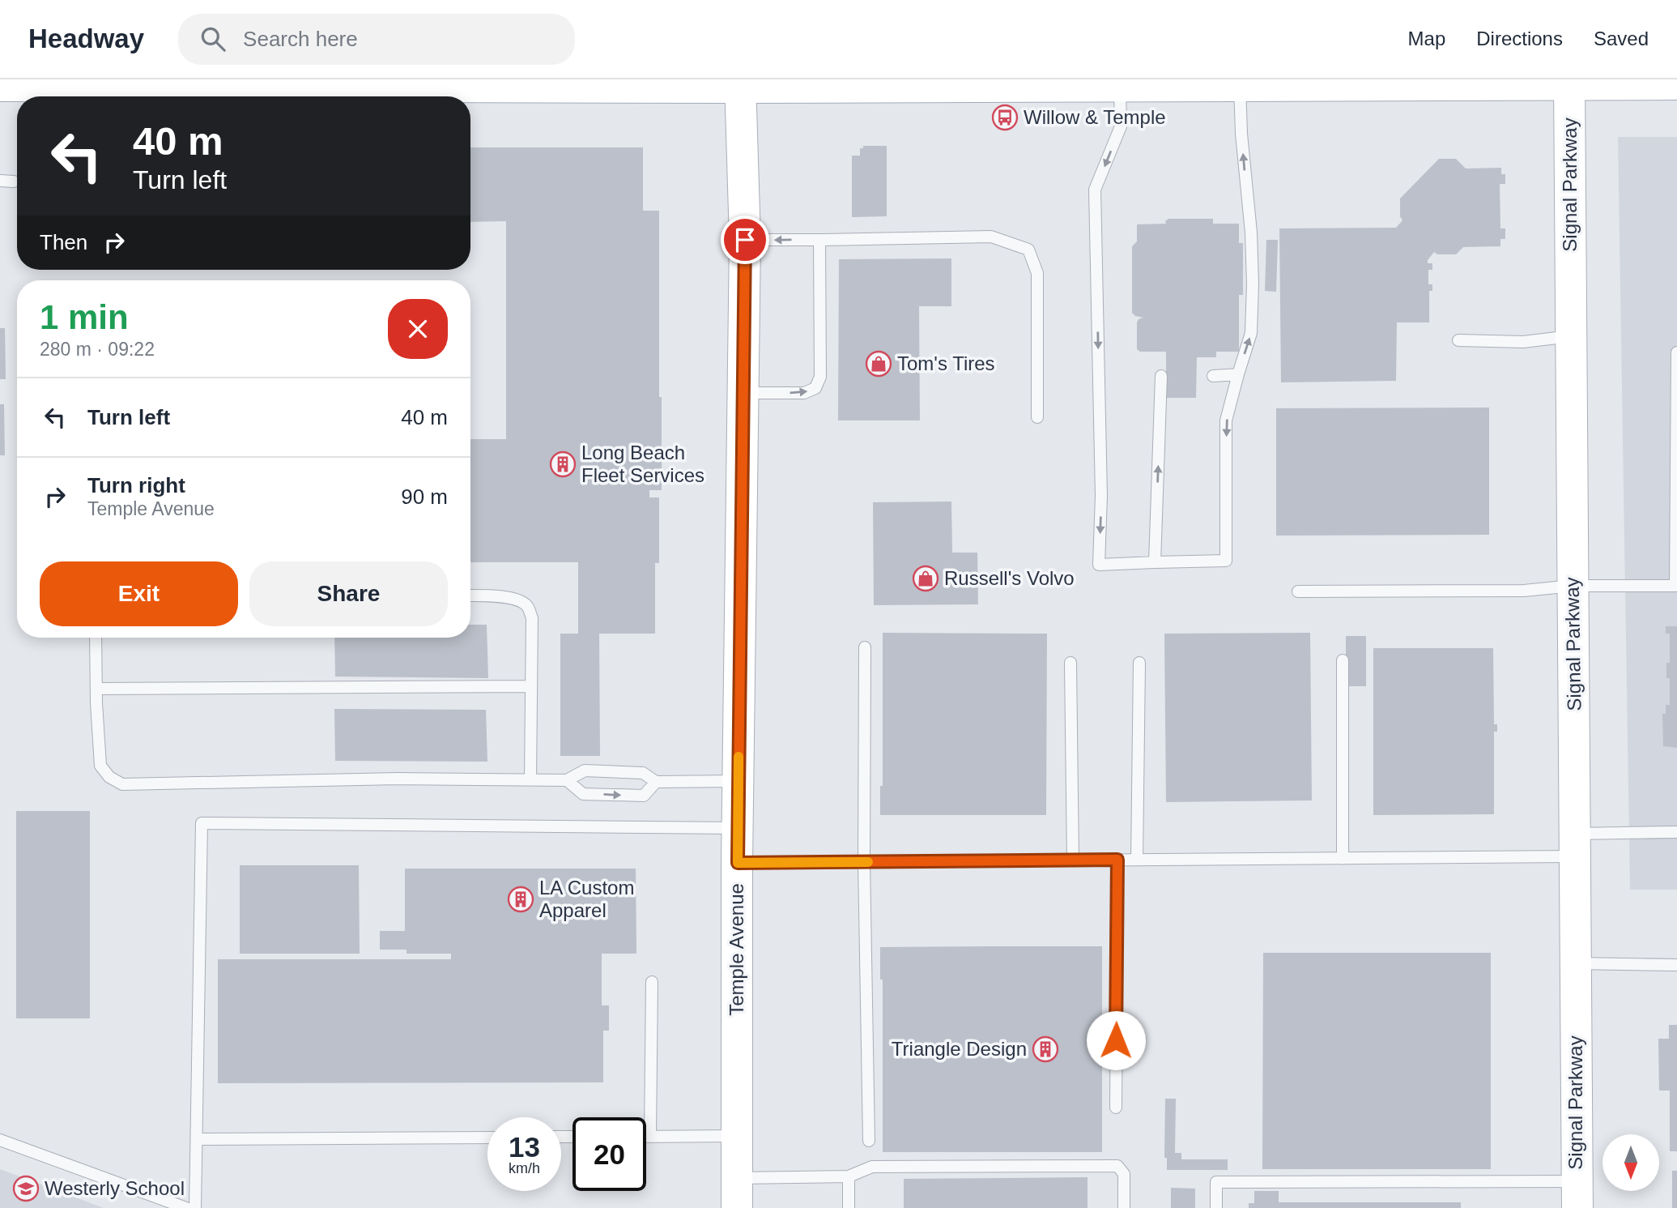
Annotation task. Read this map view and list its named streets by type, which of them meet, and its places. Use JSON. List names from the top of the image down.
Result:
{
  "streets": {
    "main road": ["Signal Parkway", "Temple Avenue"]
  },
  "places": {
    "bus stop": ["Willow & Temple"],
    "shop": ["Tom's Tires", "Russell's Volvo"],
    "building": ["Long Beach Fleet Services", "LA Custom Apparel", "Triangle Design"],
    "school or university": ["Westerly School"]
  },
  "north": "bottom",
  "page": {
    "header": "Headway",
    "search": "Search here",
    "nav": ["Map", "Directions", "Saved"],
    "turn": ["40 m", "Turn left"],
    "then": "Then",
    "heading": ["1 min", "280 m · 09:22"],
    "list": [
      {
        "name": "Turn left",
        "value": "40 m"
      },
      {
        "name": "Turn right",
        "note": "Temple Avenue",
        "value": "90 m"
      }
    ],
    "buttons": ["Exit", "Share"],
    "speed": "13 km/h",
    "limit": "20"
  }
}
